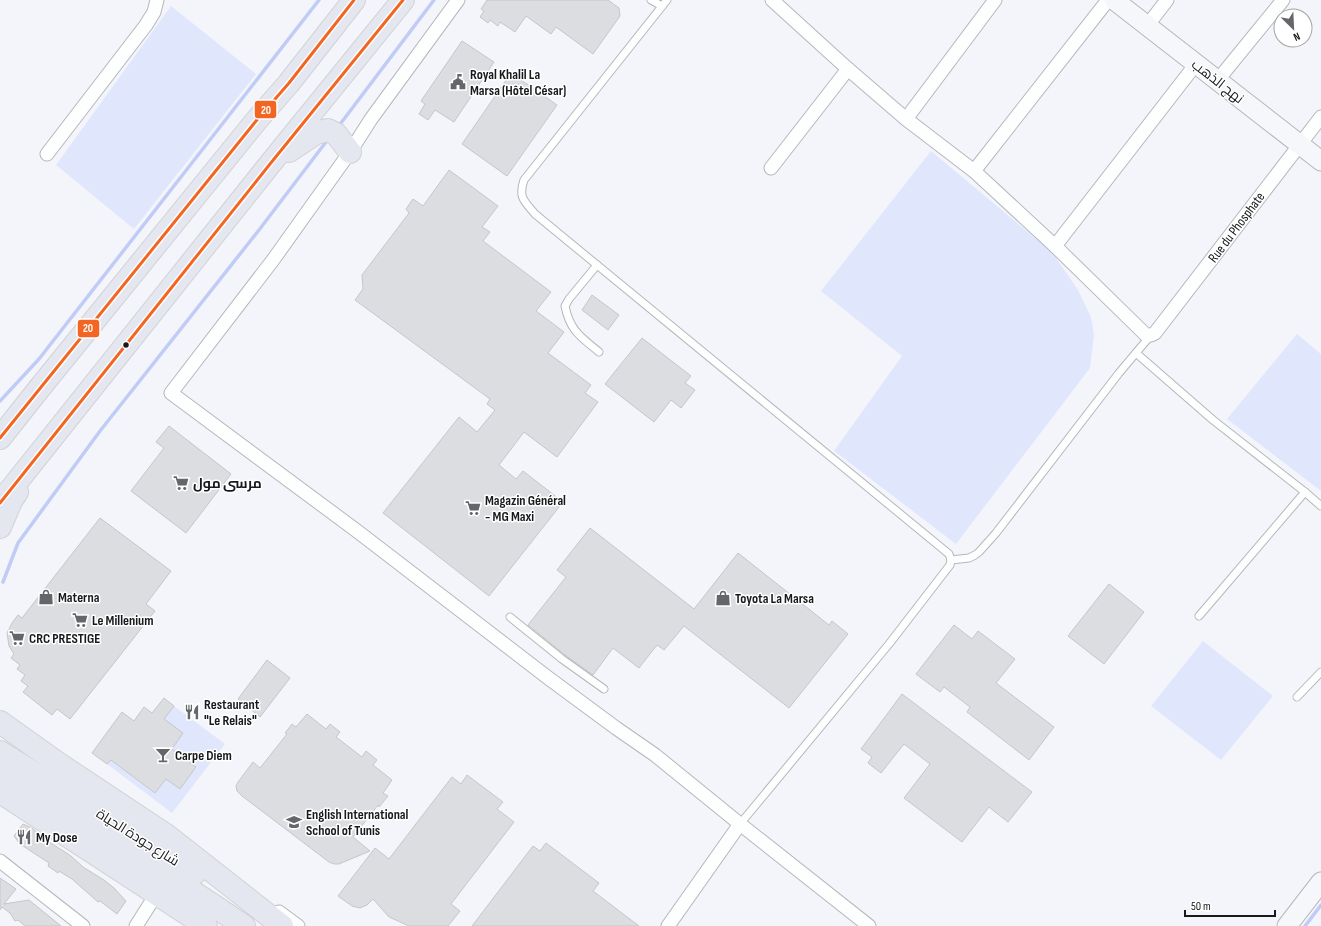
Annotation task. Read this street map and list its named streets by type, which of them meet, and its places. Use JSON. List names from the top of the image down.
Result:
{
  "streets": {
    "highway": ["شارع جودة الحياة"],
    "street": ["نهج الذهب", "Rue du Phosphate"]
  },
  "crossings": [
    ["نهج الذهب", "Rue du Phosphate"]
  ],
  "places": {
    "public building": ["Royal Khalil La Marsa (Hôtel César)"],
    "supermarket": [
      "مرسى مول",
      "Magazin Général - MG Maxi",
      "Le Millenium",
      "CRC PRESTIGE"
    ],
    "shop": ["Materna", "Toyota La Marsa"],
    "restaurant": ["Restaurant \"Le Relais\"", "My Dose"],
    "bar": ["Carpe Diem"],
    "school or university": ["English International School of Tunis"]
  },
  "lines": ["transit line 20"],
  "scale_bar": "50 m",
  "north": "bottom right"
}
